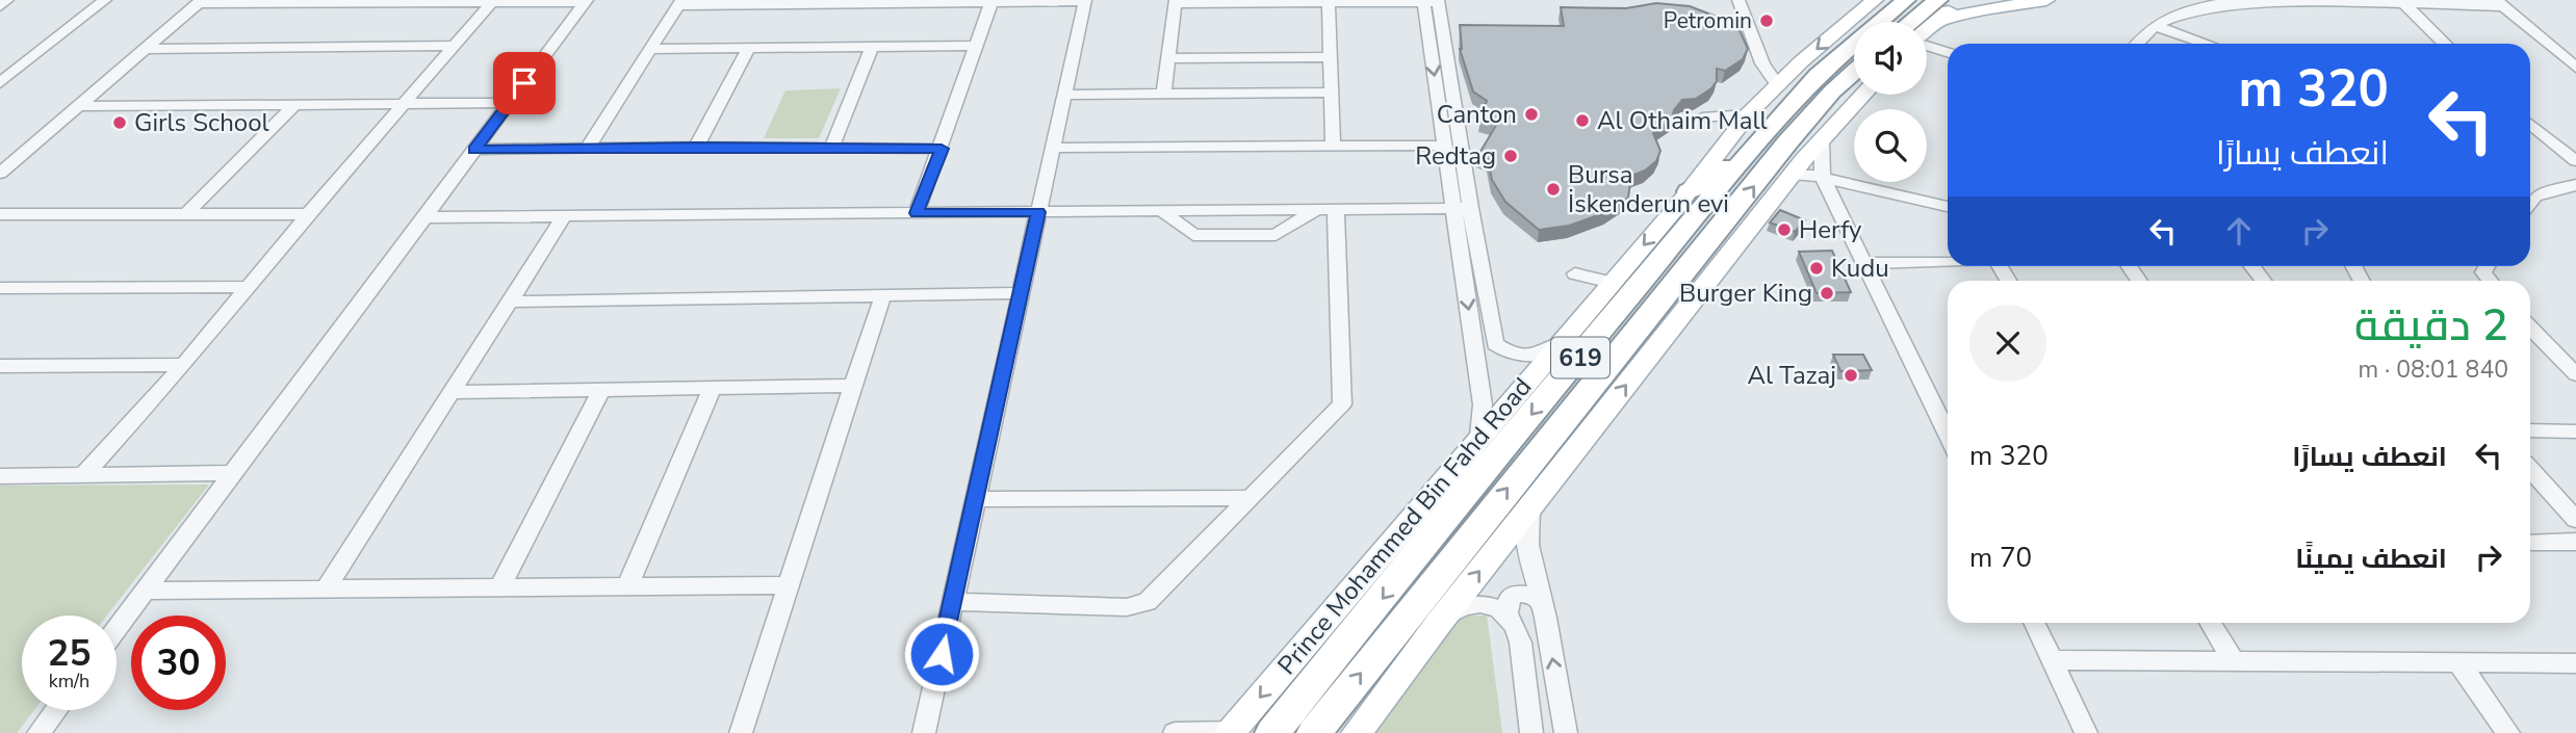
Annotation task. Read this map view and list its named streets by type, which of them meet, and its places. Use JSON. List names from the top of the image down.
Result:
{
  "streets": {
    "highway": ["619", "Prince Mohammed Bin Fahd Road"]
  },
  "places": [
    "Petromin",
    "Canton",
    "Al Othaim Mall",
    "Girls School",
    "Redtag",
    "Bursa İskenderun evi",
    "Herfy",
    "Kudu",
    "Burger King",
    "Al Tazaj"
  ],
  "page": {
    "turn": ["320 m", "انعطف يسارًا"],
    "heading": ["2 دقيقة", "840 m · 08:01"],
    "list": [
      {
        "name": "انعطف يسارًا",
        "value": "320 m"
      },
      {
        "name": "انعطف يمينًا",
        "value": "70 m"
      }
    ],
    "speed": "25 km/h",
    "limit": "30"
  }
}
